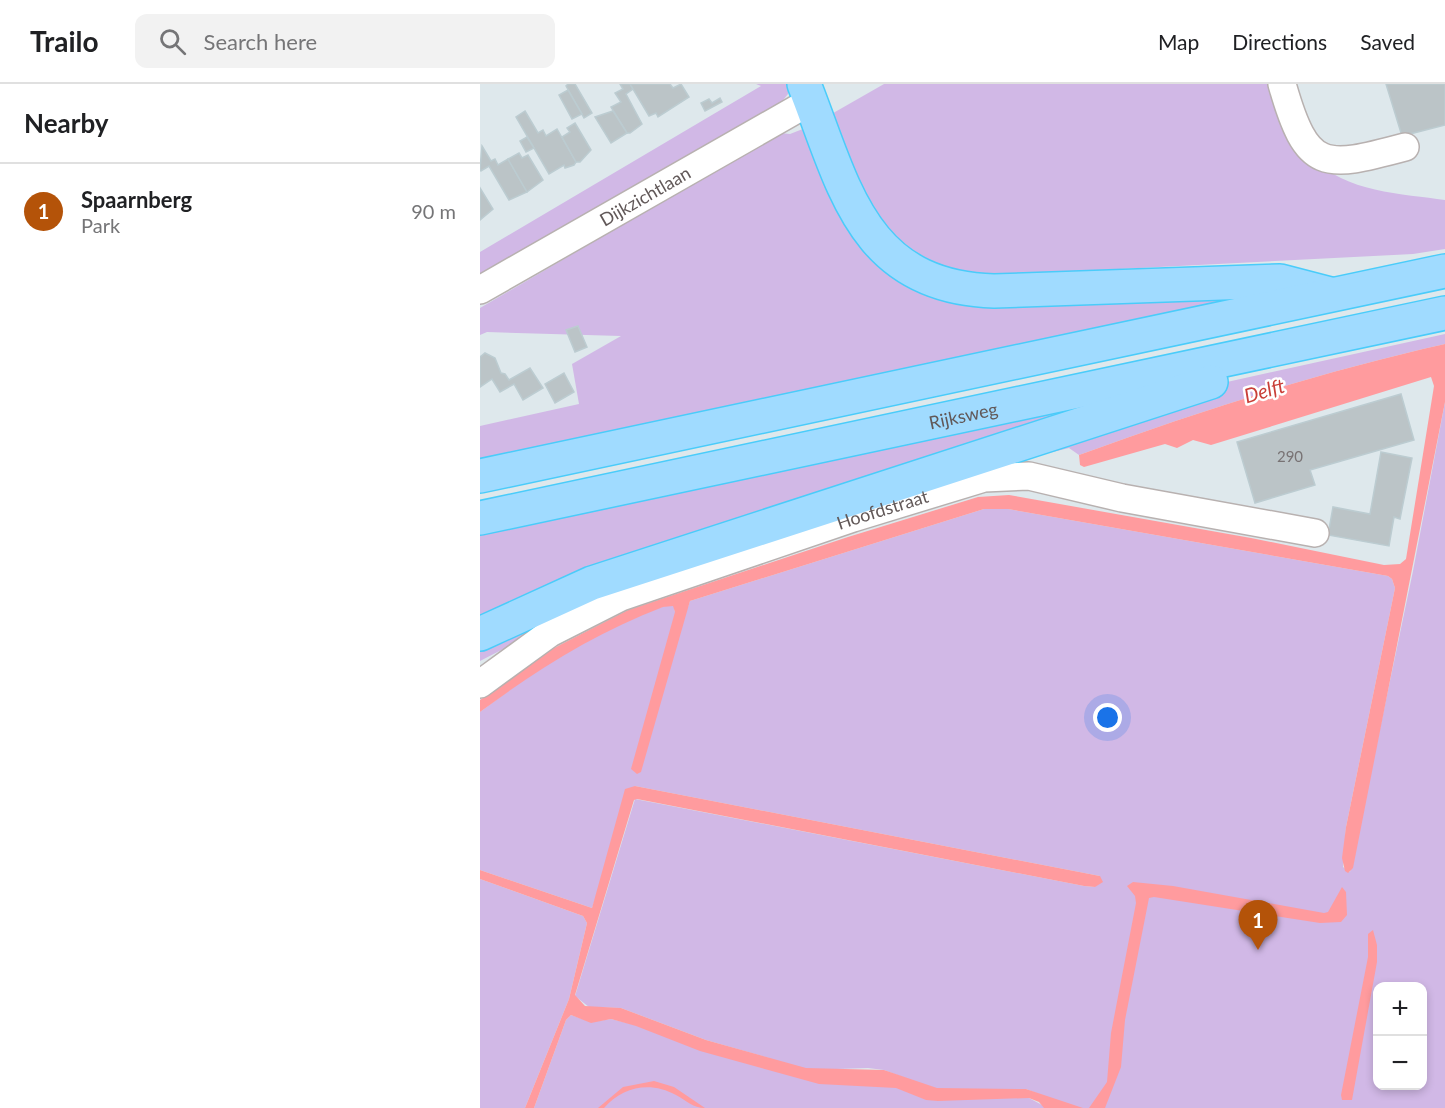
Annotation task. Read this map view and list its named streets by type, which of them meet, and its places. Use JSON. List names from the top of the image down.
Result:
{
  "streets": {
    "main road": ["Rijksweg"],
    "street": ["Dijkzichtlaan", "Hoofdstraat"]
  },
  "water": ["Delft"],
  "house_numbers": ["290"],
  "page": {
    "header": "Trailo",
    "search": "Search here",
    "nav": ["Map", "Directions", "Saved"],
    "heading": "Nearby",
    "list": [
      {
        "mark": "1",
        "name": "Spaarnberg",
        "note": "Park",
        "value": "90 m"
      }
    ],
    "pins": "1",
    "map_buttons": ["+", "−"]
  }
}
